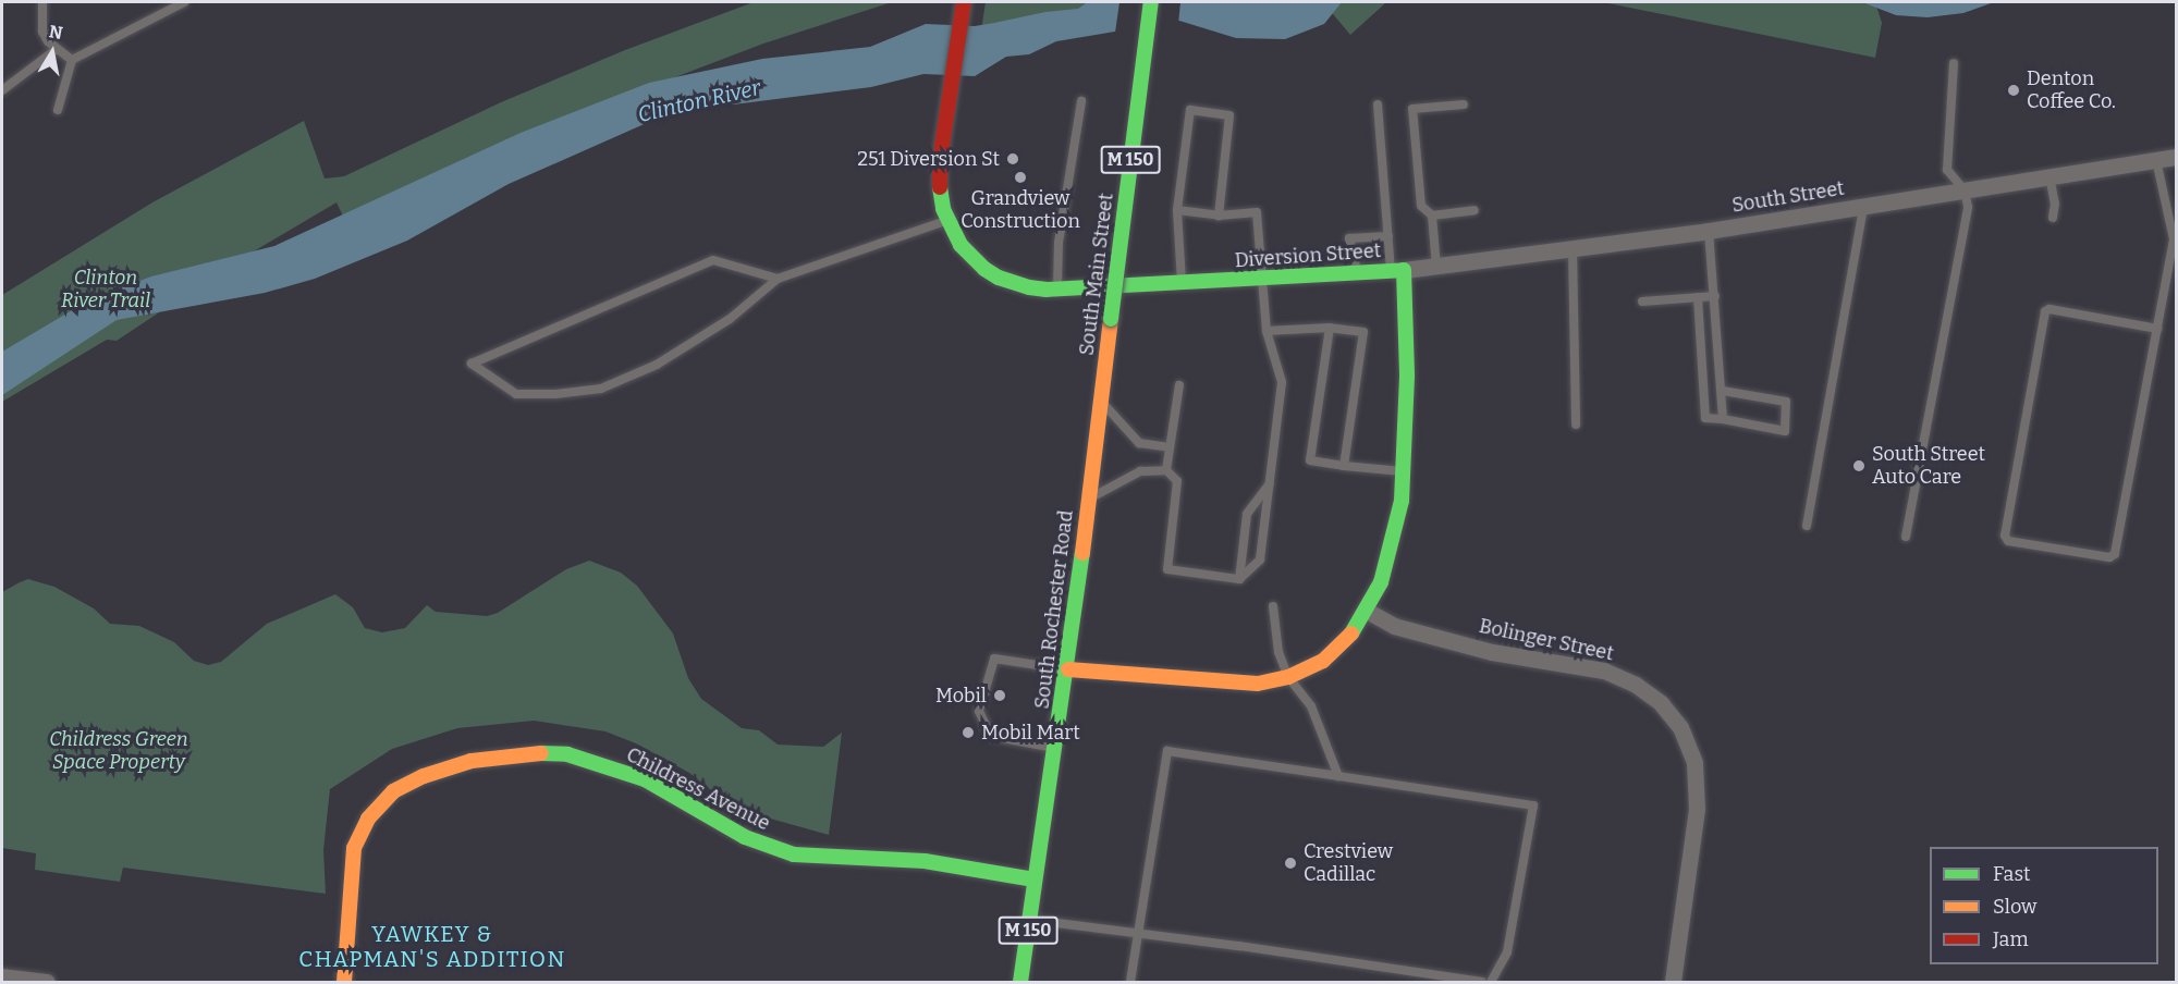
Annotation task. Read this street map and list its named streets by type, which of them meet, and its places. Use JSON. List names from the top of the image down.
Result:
{
  "streets": {
    "street": [
      "M 150",
      "South Street",
      "Diversion Street",
      "South Main Street",
      "South Rochester Road",
      "Bolinger Street",
      "Childress Avenue"
    ]
  },
  "crossings": [
    ["South Street", "Diversion Street"],
    ["Diversion Street", "South Rochester Road"],
    ["Diversion Street", "Bolinger Street"],
    ["South Main Street", "South Rochester Road"],
    ["South Rochester Road", "Childress Avenue"]
  ],
  "districts": ["YAWKEY & CHAPMAN'S ADDITION"],
  "water": ["Clinton River"],
  "parks": ["Clinton River Trail", "Childress Green Space Property"],
  "places": [
    "Denton Coffee Co.",
    "251 Diversion St",
    "Grandview Construction",
    "South Street Auto Care",
    "Mobil",
    "Mobil Mart",
    "Crestview Cadillac"
  ],
  "legend": ["Fast", "Slow", "Jam"],
  "north": "top"
}
